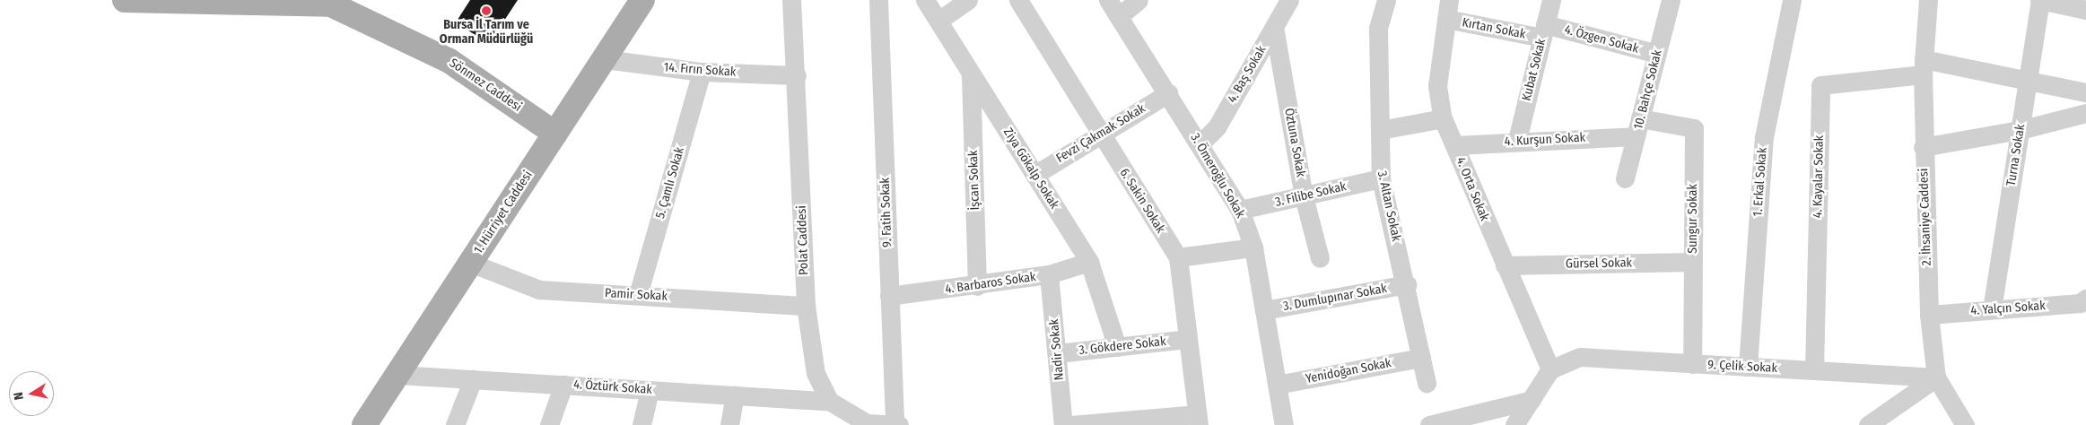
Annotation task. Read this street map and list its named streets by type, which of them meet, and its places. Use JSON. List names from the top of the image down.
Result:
{
  "streets": {
    "main road": ["Sönmez Caddesi", "1. Hürriyet Caddesi"],
    "street": [
      "Kırtan Sokak",
      "4. Özgen Sokak",
      "14. Fırın Sokak",
      "Kubat Sokak",
      "4. Baş Sokak",
      "10. Bahçe Sokak",
      "Fevzi Çakmak Sokak",
      "4. Kurşun Sokak",
      "Öztuna Sokak",
      "Turna Sokak",
      "Ziya Gökalp Sokak",
      "3. Ömeroğlu Sokak",
      "4. Kayalar Sokak",
      "İşcan Sokak",
      "1. Erkal Sokak",
      "5. Çamlı Sokak",
      "4. Orta Sokak",
      "3. Filibe Sokak",
      "6. Sakin Sokak",
      "3. Altan Sokak",
      "9. Fatih Sokak",
      "2. İhsaniye Caddesi",
      "Sungur Sokak",
      "Polat Caddesi",
      "Gürsel Sokak",
      "4. Barbaros Sokak",
      "Pamir Sokak",
      "3. Dumlupınar Sokak",
      "4. Yalçın Sokak",
      "3. Gökdere Sokak",
      "Nadir Sokak",
      "9. Çelik Sokak",
      "Yenidoğan Sokak",
      "4. Öztürk Sokak"
    ]
  },
  "crossings": [
    ["Kırtan Sokak", "4. Özgen Sokak"],
    ["Kırtan Sokak", "Kubat Sokak"],
    ["Kırtan Sokak", "4. Orta Sokak"],
    ["4. Özgen Sokak", "Kubat Sokak"],
    ["4. Özgen Sokak", "10. Bahçe Sokak"],
    ["14. Fırın Sokak", "5. Çamlı Sokak"],
    ["14. Fırın Sokak", "1. Hürriyet Caddesi"],
    ["14. Fırın Sokak", "Polat Caddesi"],
    ["Kubat Sokak", "4. Kurşun Sokak"],
    ["4. Baş Sokak", "Öztuna Sokak"],
    ["4. Baş Sokak", "3. Ömeroğlu Sokak"],
    ["Sönmez Caddesi", "1. Hürriyet Caddesi"],
    ["10. Bahçe Sokak", "4. Kurşun Sokak"],
    ["10. Bahçe Sokak", "Sungur Sokak"],
    ["Fevzi Çakmak Sokak", "Ziya Gökalp Sokak"],
    ["Fevzi Çakmak Sokak", "3. Ömeroğlu Sokak"],
    ["Fevzi Çakmak Sokak", "6. Sakin Sokak"],
    ["4. Kurşun Sokak", "4. Orta Sokak"],
    ["4. Kurşun Sokak", "Sungur Sokak"],
    ["Öztuna Sokak", "3. Filibe Sokak"],
    ["Turna Sokak", "4. Yalçın Sokak"],
    ["Ziya Gökalp Sokak", "İşcan Sokak"],
    ["Ziya Gökalp Sokak", "4. Barbaros Sokak"],
    ["Ziya Gökalp Sokak", "3. Gökdere Sokak"],
    ["3. Ömeroğlu Sokak", "3. Filibe Sokak"],
    ["3. Ömeroğlu Sokak", "3. Dumlupınar Sokak"],
    ["3. Ömeroğlu Sokak", "Yenidoğan Sokak"],
    ["4. Kayalar Sokak", "2. İhsaniye Caddesi"],
    ["4. Kayalar Sokak", "9. Çelik Sokak"],
    ["İşcan Sokak", "4. Barbaros Sokak"],
    ["1. Erkal Sokak", "9. Çelik Sokak"],
    ["5. Çamlı Sokak", "Pamir Sokak"],
    ["4. Orta Sokak", "Gürsel Sokak"],
    ["4. Orta Sokak", "9. Çelik Sokak"],
    ["3. Filibe Sokak", "3. Altan Sokak"],
    ["6. Sakin Sokak", "3. Gökdere Sokak"],
    ["3. Altan Sokak", "3. Dumlupınar Sokak"],
    ["3. Altan Sokak", "Yenidoğan Sokak"],
    ["1. Hürriyet Caddesi", "Pamir Sokak"],
    ["1. Hürriyet Caddesi", "4. Öztürk Sokak"],
    ["9. Fatih Sokak", "4. Barbaros Sokak"],
    ["2. İhsaniye Caddesi", "4. Yalçın Sokak"],
    ["2. İhsaniye Caddesi", "9. Çelik Sokak"],
    ["Sungur Sokak", "Gürsel Sokak"],
    ["Sungur Sokak", "9. Çelik Sokak"],
    ["Polat Caddesi", "Pamir Sokak"],
    ["Polat Caddesi", "4. Öztürk Sokak"],
    ["4. Barbaros Sokak", "Nadir Sokak"],
    ["3. Gökdere Sokak", "Nadir Sokak"]
  ],
  "places": ["Bursa İl Tarım ve Orman Müdürlüğü"],
  "north": "left"
}
